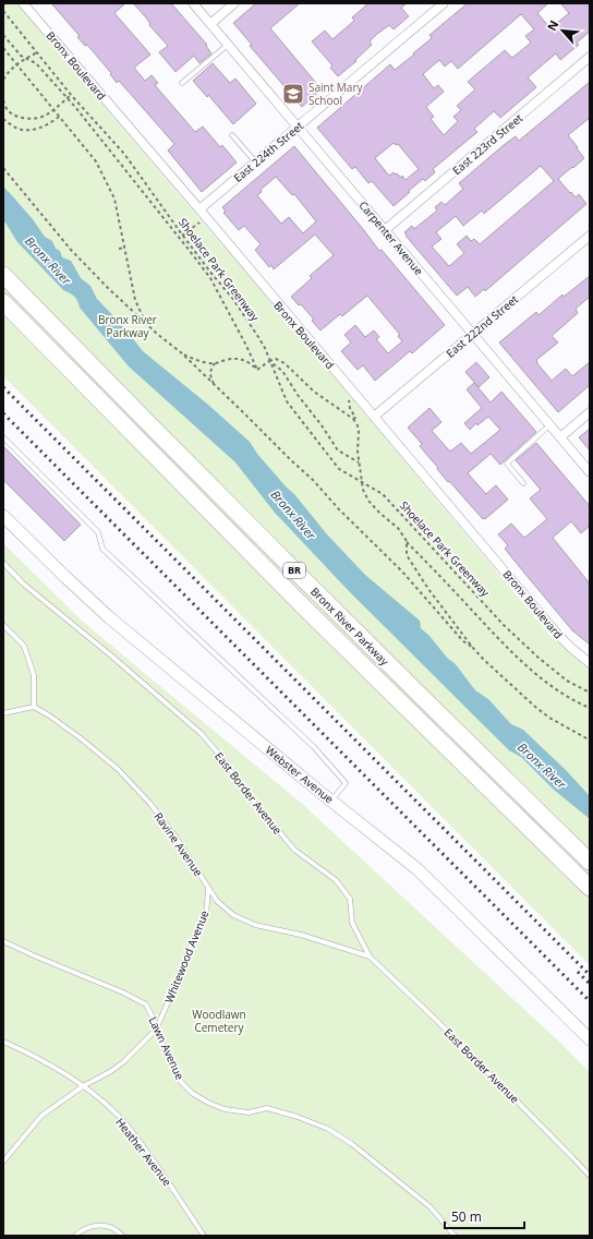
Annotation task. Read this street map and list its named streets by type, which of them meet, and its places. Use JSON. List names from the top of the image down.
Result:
{
  "streets": {
    "highway": ["BR", "Bronx River Parkway"],
    "main road": ["Webster Avenue"],
    "street": [
      "Bronx Boulevard",
      "East 223rd Street",
      "East 224th Street",
      "Carpenter Avenue",
      "East 222nd Street"
    ],
    "lane": [
      "East Border Avenue",
      "Ravine Avenue",
      "Whitewood Avenue",
      "Lawn Avenue",
      "Heather Avenue"
    ],
    "path": ["Shoelace Park Greenway"]
  },
  "crossings": [
    ["Bronx Boulevard", "East 224th Street"],
    ["Bronx Boulevard", "Shoelace Park Greenway"],
    ["Bronx Boulevard", "East 222nd Street"],
    ["East 223rd Street", "Carpenter Avenue"],
    ["East 224th Street", "Carpenter Avenue"],
    ["Carpenter Avenue", "East 222nd Street"],
    ["East Border Avenue", "Ravine Avenue"],
    ["Ravine Avenue", "Whitewood Avenue"],
    ["Whitewood Avenue", "Lawn Avenue"],
    ["Whitewood Avenue", "Heather Avenue"]
  ],
  "water": ["Bronx River"],
  "parks": ["Bronx River Parkway", "Woodlawn Cemetery"],
  "places": {
    "school or university": ["Saint Mary School"]
  },
  "scale_bar": "50 m",
  "north": "top left"
}
